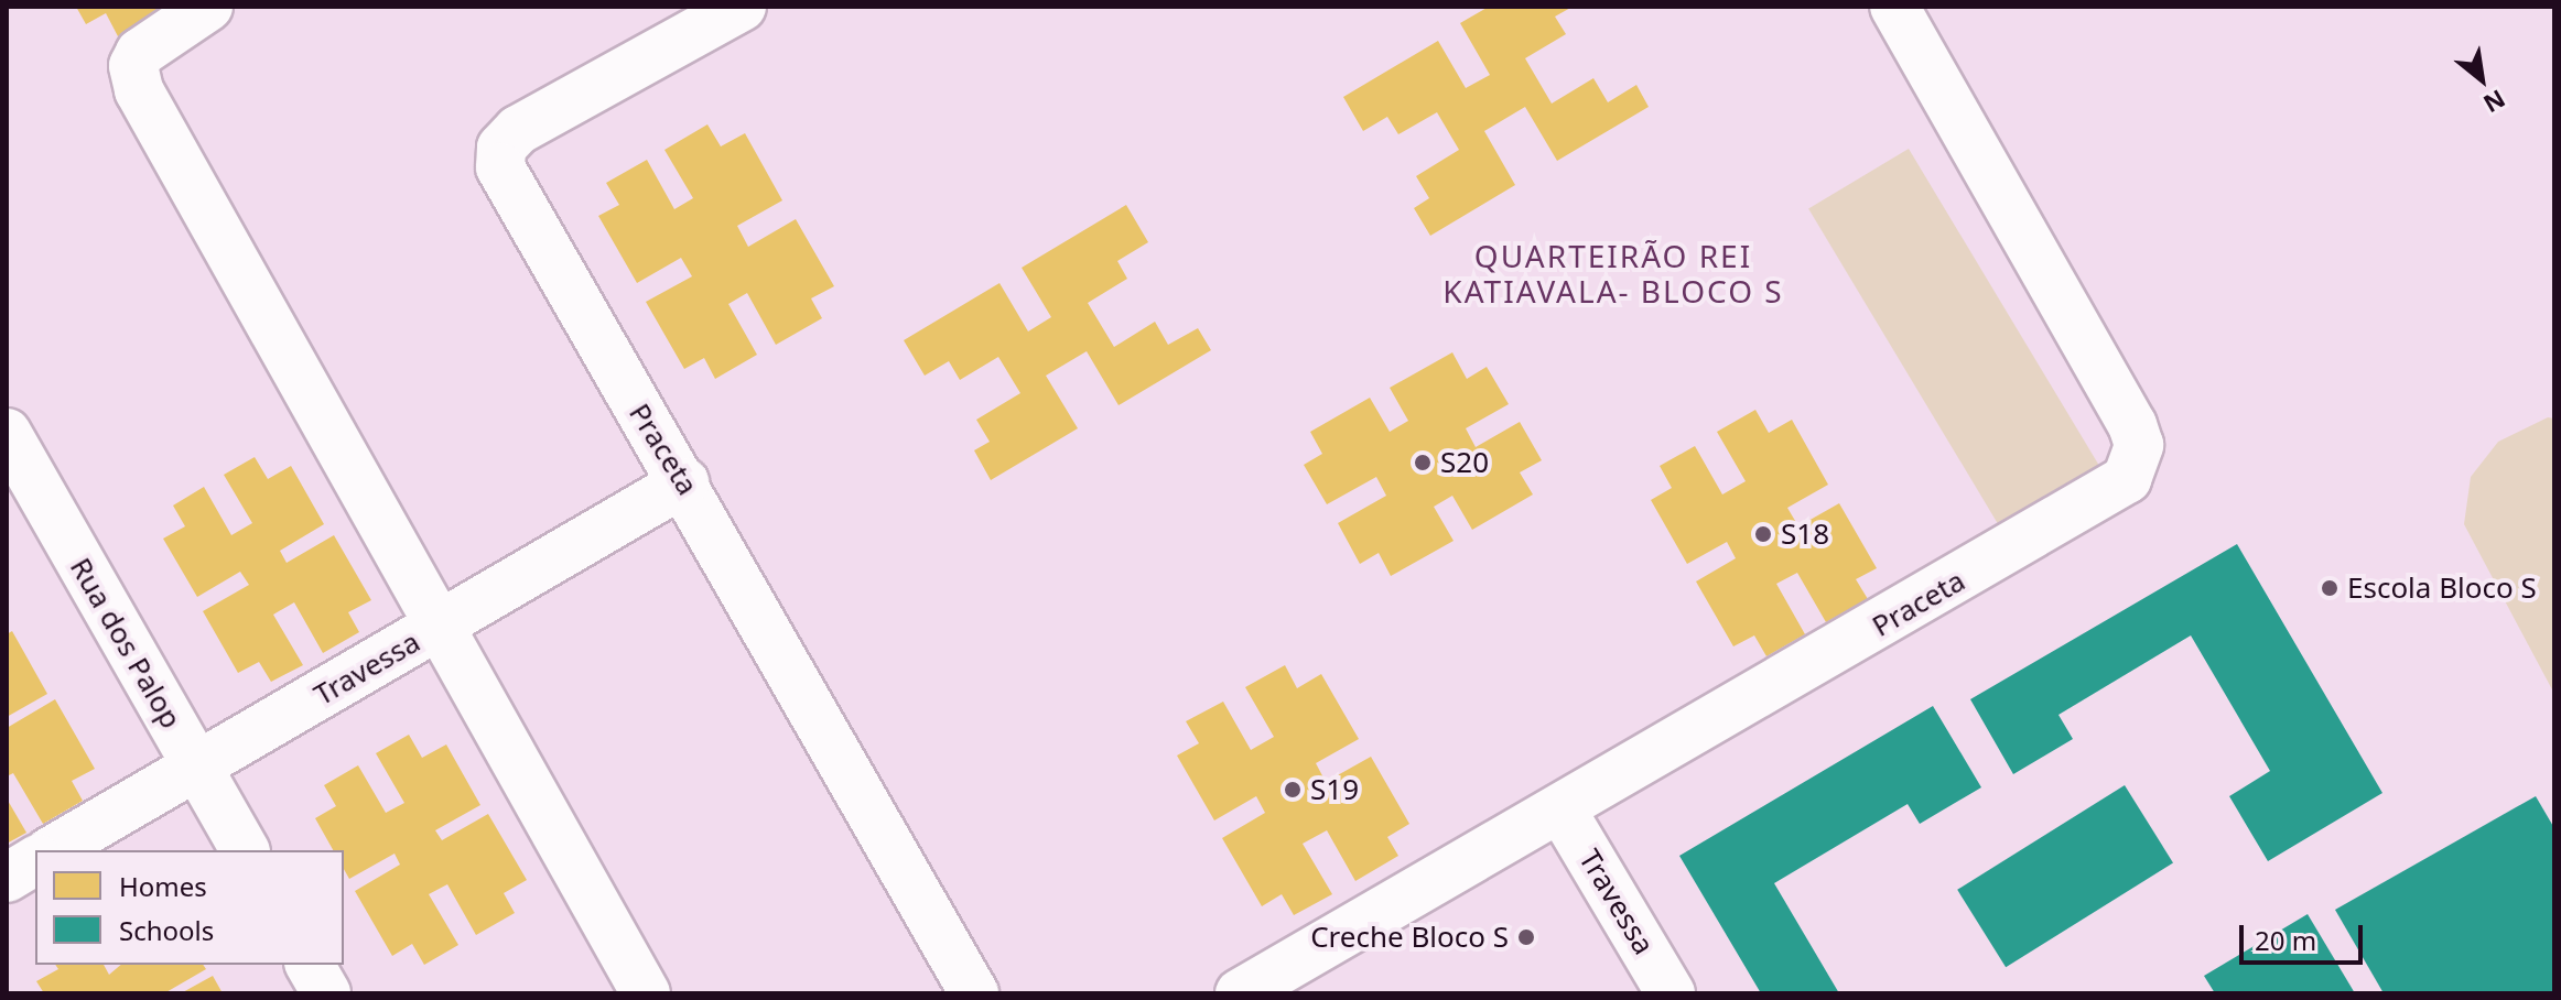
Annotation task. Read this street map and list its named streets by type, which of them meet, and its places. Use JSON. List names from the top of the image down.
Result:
{
  "streets": {
    "street": ["Praceta", "Rua dos Palop", "Travessa"]
  },
  "crossings": [
    ["Praceta", "Travessa"],
    ["Rua dos Palop", "Travessa"]
  ],
  "districts": ["QUARTEIRÃO REI KATIAVALA- BLOCO S"],
  "places": [
    "S20",
    "S18",
    "Escola Bloco S",
    "S19",
    "Creche Bloco S"
  ],
  "legend": ["Homes", "Schools"],
  "scale_bar": "20 m",
  "north": "bottom right"
}
